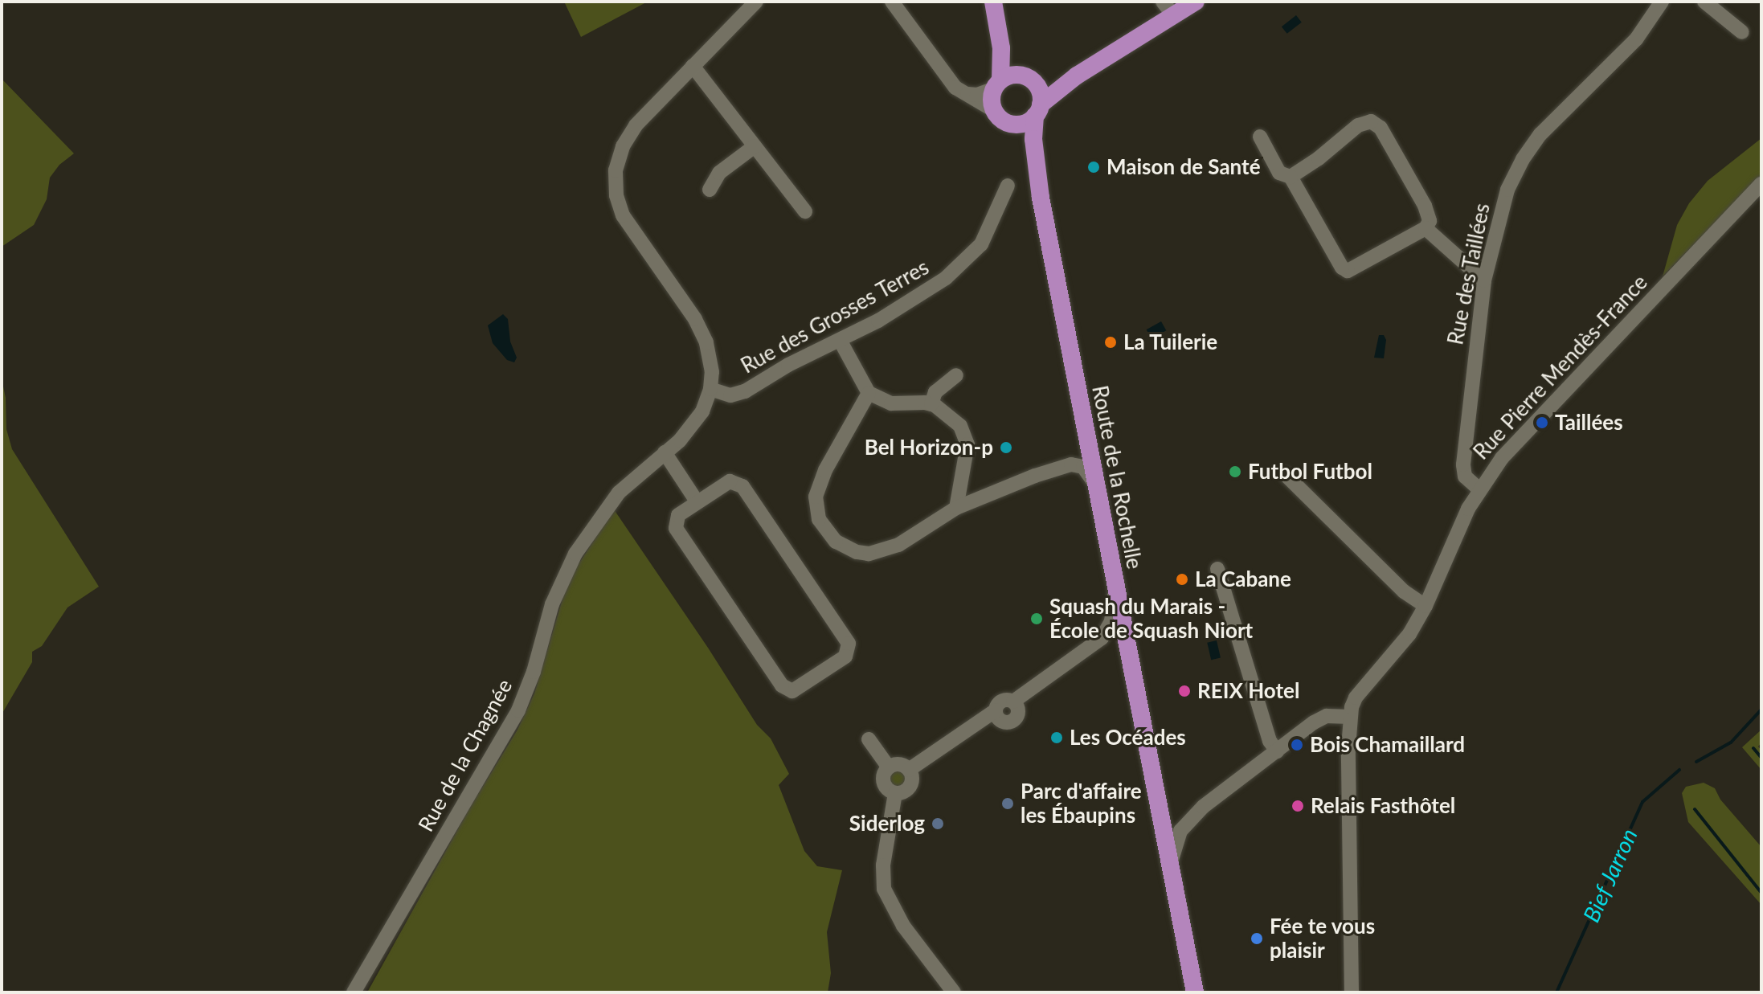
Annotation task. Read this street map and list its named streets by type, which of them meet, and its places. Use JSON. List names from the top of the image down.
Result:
{
  "streets": {
    "main road": ["Route de la Rochelle"],
    "street": [
      "Rue des Taillées",
      "Rue des Grosses Terres",
      "Rue Pierre Mendès-France",
      "Rue de la Chagnée"
    ]
  },
  "crossings": [
    ["Rue des Taillées", "Rue Pierre Mendès-France"],
    ["Rue des Grosses Terres", "Rue de la Chagnée"]
  ],
  "water": ["Bief Jarron"],
  "places": [
    "Maison de Santé",
    "La Tuilerie",
    "Taillées",
    "Bel Horizon-p",
    "Futbol Futbol",
    "La Cabane",
    "Squash du Marais - École de Squash Niort",
    "REIX Hotel",
    "Les Océades",
    "Bois Chamaillard",
    "Parc d'affaire les Ébaupins",
    "Relais Fasthôtel",
    "Siderlog",
    "Fée te vous plaisir"
  ]
}
